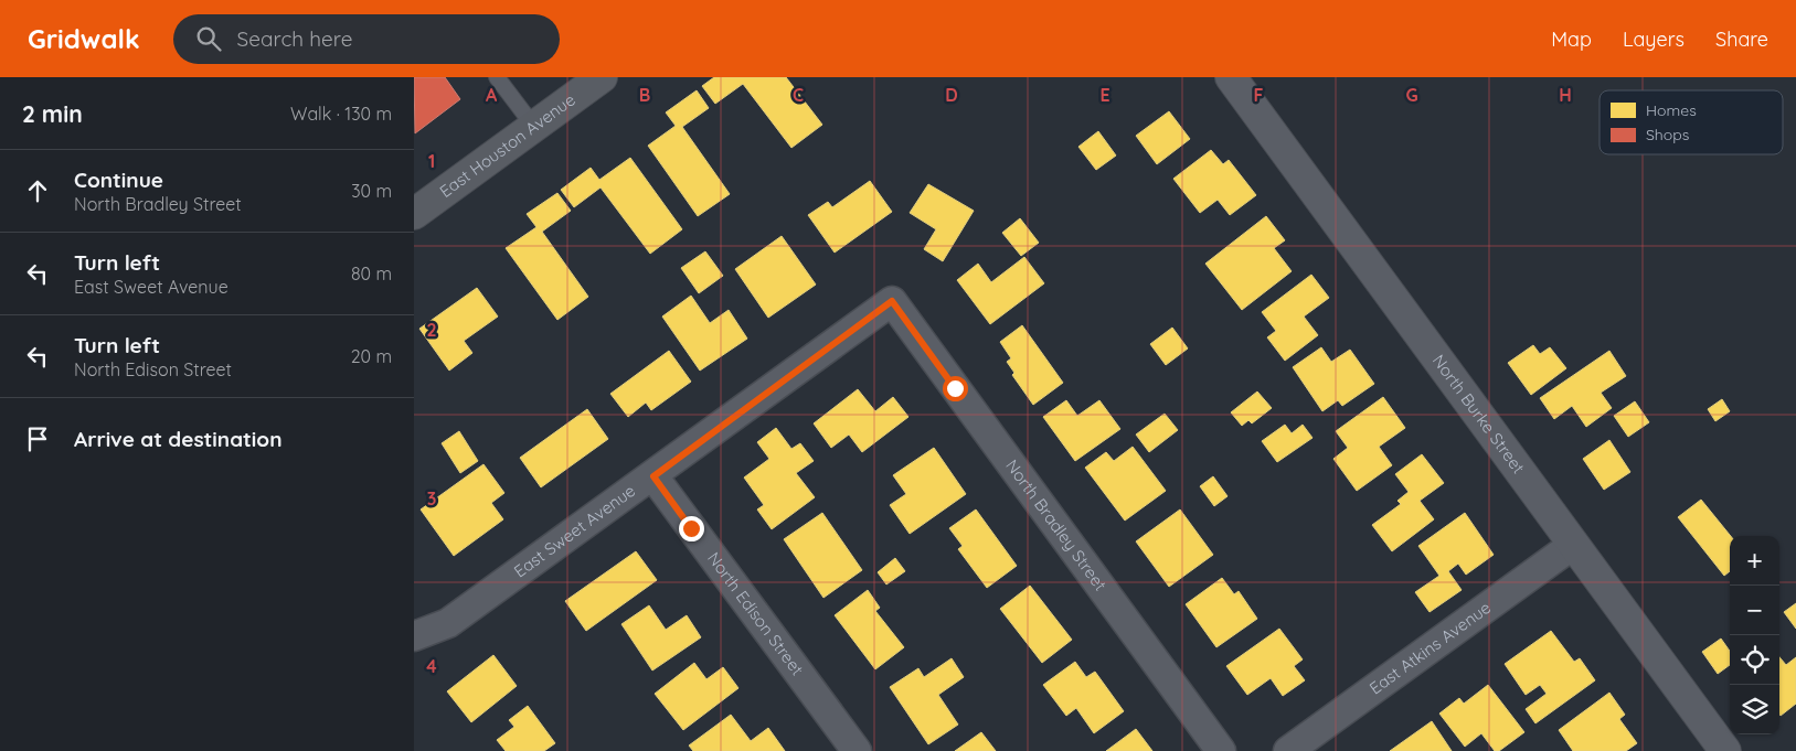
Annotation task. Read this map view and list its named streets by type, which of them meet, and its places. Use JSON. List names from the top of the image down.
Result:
{
  "streets": {
    "main road": ["East Houston Avenue"],
    "street": [
      "North Burke Street",
      "North Bradley Street",
      "East Sweet Avenue",
      "North Edison Street",
      "East Atkins Avenue"
    ]
  },
  "crossings": [
    ["North Burke Street", "East Atkins Avenue"],
    ["North Bradley Street", "East Sweet Avenue"],
    ["East Sweet Avenue", "North Edison Street"]
  ],
  "legend": ["Homes", "Shops"],
  "page": {
    "header": "Gridwalk",
    "search": "Search here",
    "nav": ["Map", "Layers", "Share"],
    "heading": ["2 min", "Walk · 130 m"],
    "list": [
      ["Continue", "North Bradley Street", "30 m"],
      ["Turn left", "East Sweet Avenue", "80 m"],
      ["Turn left", "North Edison Street", "20 m"],
      "Arrive at destination"
    ],
    "map_buttons": ["+", "−"]
  },
  "grid": {
    "columns": [
      "A",
      "B",
      "C",
      "D",
      "E",
      "F",
      "G",
      "H"
    ],
    "rows": [
      "1",
      "2",
      "3",
      "4"
    ]
  }
}
